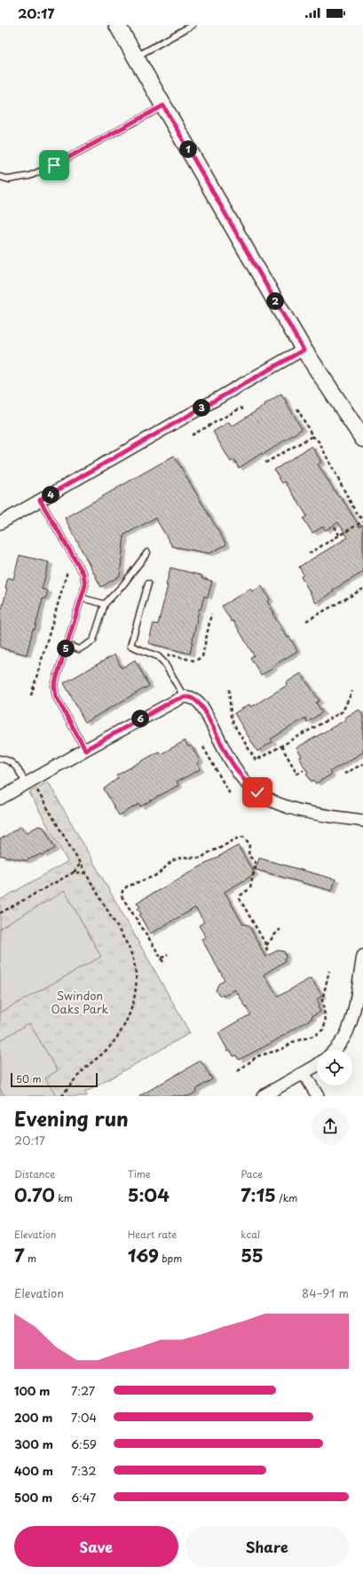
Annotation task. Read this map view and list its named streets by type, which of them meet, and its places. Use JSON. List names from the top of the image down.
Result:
{
  "parks": ["Swindon Oaks Park"],
  "scale_bar": "50 m",
  "page": {
    "status": "20:17",
    "pins": [
      "1",
      "2",
      "3",
      "4",
      "5",
      "6"
    ],
    "scale": "50 m",
    "heading": ["Evening run", "20:17"],
    "stats": [
      ["Distance", "0.70 km"],
      ["Time", "5:04"],
      ["Pace", "7:15 /km"],
      ["Elevation", "7 m"],
      ["Heart rate", "169 bpm"],
      ["kcal", "55"]
    ],
    "chart": ["Elevation", "84–91 m"],
    "list": [
      {
        "name": "100 m",
        "note": "7:27"
      },
      {
        "name": "200 m",
        "note": "7:04"
      },
      {
        "name": "300 m",
        "note": "6:59"
      },
      {
        "name": "400 m",
        "note": "7:32"
      },
      {
        "name": "500 m",
        "note": "6:47"
      }
    ],
    "buttons": ["Save", "Share"]
  }
}
